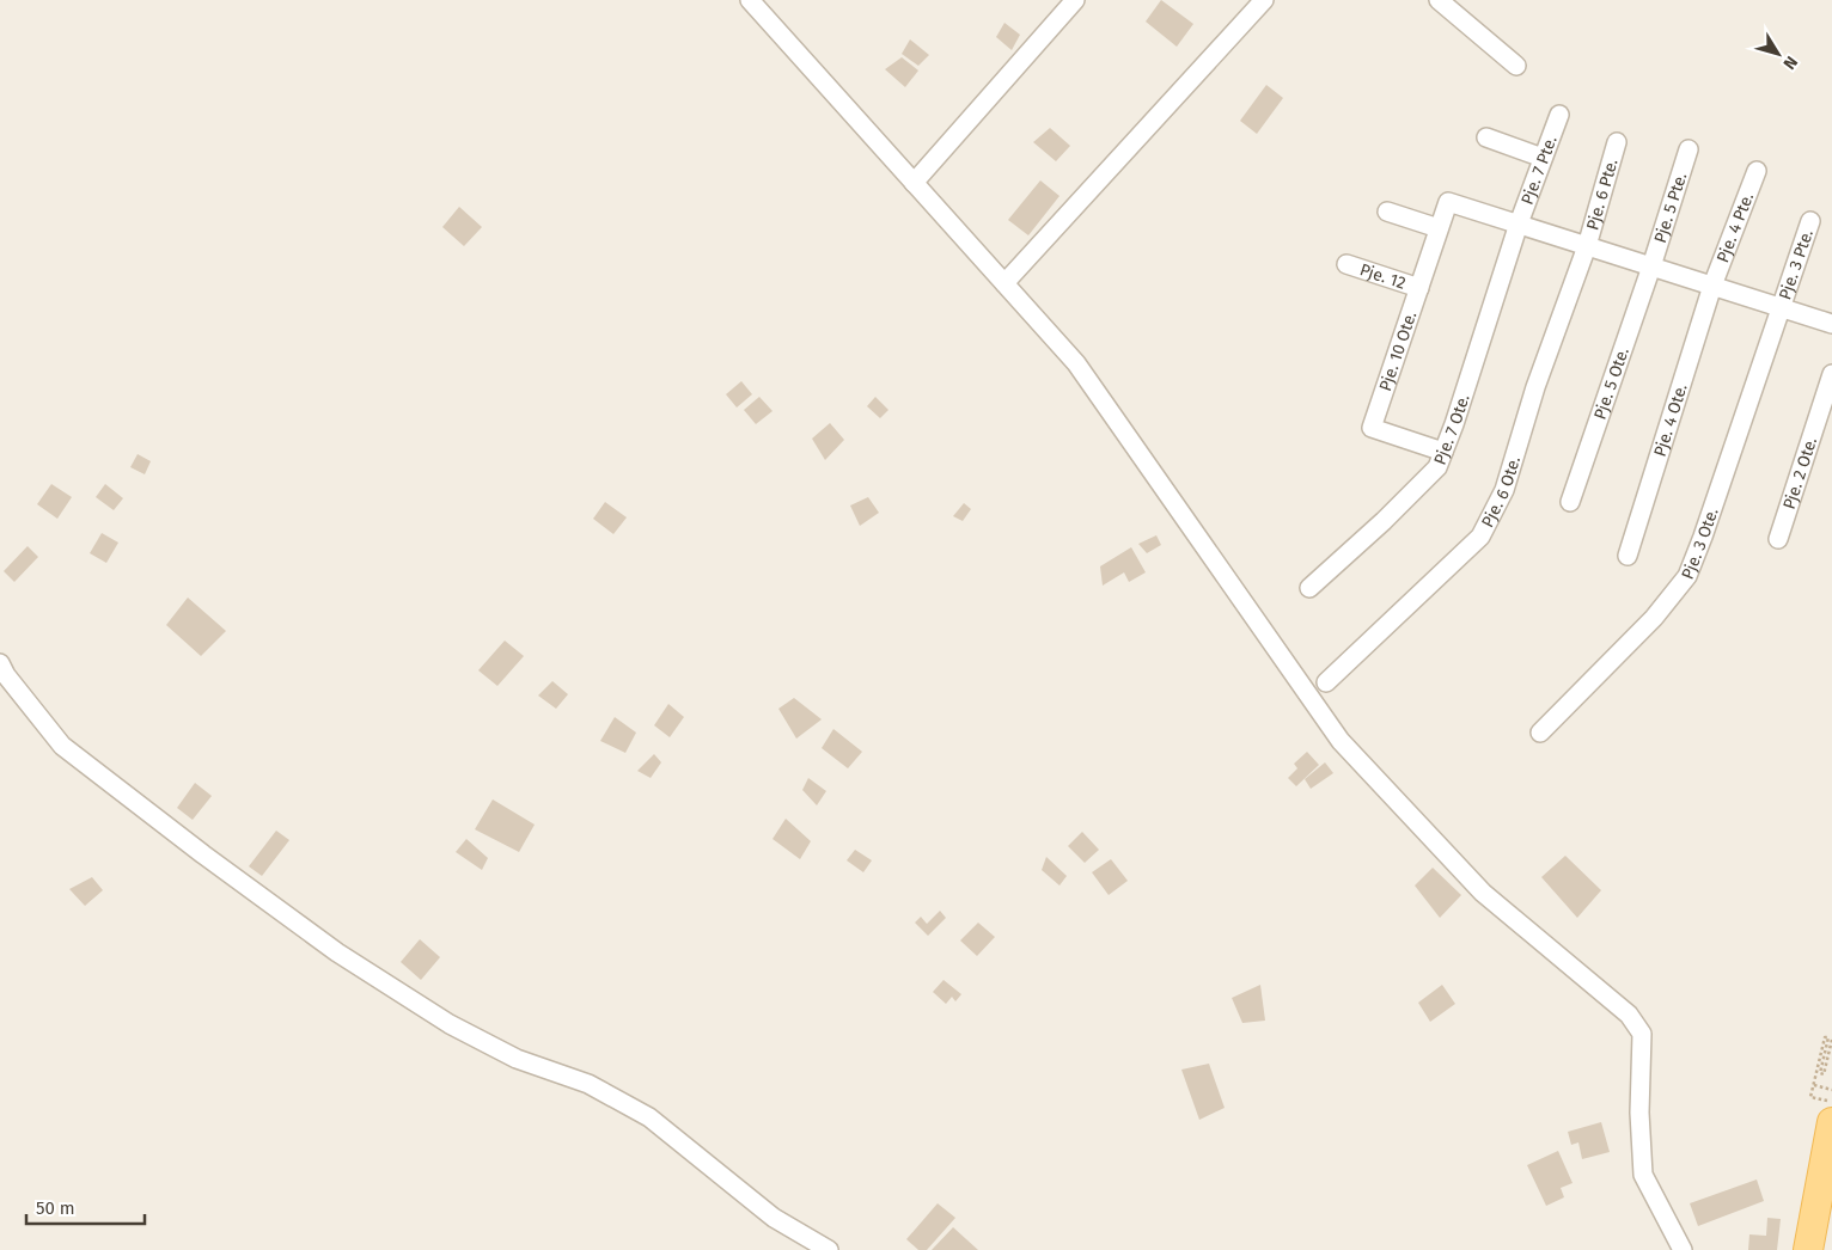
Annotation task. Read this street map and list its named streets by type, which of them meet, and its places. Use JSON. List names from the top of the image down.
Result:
{
  "streets": {
    "street": [
      "Pje. 7 Pte.",
      "Pje. 6 Pte.",
      "Pje. 5 Pte.",
      "Pje. 4 Pte.",
      "Pje. 3 Pte.",
      "Pje. 12",
      "Pje. 10 Ote.",
      "Pje. 5 Ote.",
      "Pje. 4 Ote.",
      "Pje. 7 Ote.",
      "Pje. 2 Ote.",
      "Pje. 6 Ote.",
      "Pje. 3 Ote."
    ]
  },
  "crossings": [
    ["Pje. 7 Pte.", "Pje. 10 Ote."],
    ["Pje. 7 Pte.", "Pje. 7 Ote."],
    ["Pje. 6 Pte.", "Pje. 6 Ote."],
    ["Pje. 5 Pte.", "Pje. 5 Ote."],
    ["Pje. 4 Pte.", "Pje. 4 Ote."],
    ["Pje. 3 Pte.", "Pje. 3 Ote."],
    ["Pje. 12", "Pje. 10 Ote."],
    ["Pje. 10 Ote.", "Pje. 7 Ote."]
  ],
  "scale_bar": "50 m",
  "north": "bottom right"
}
